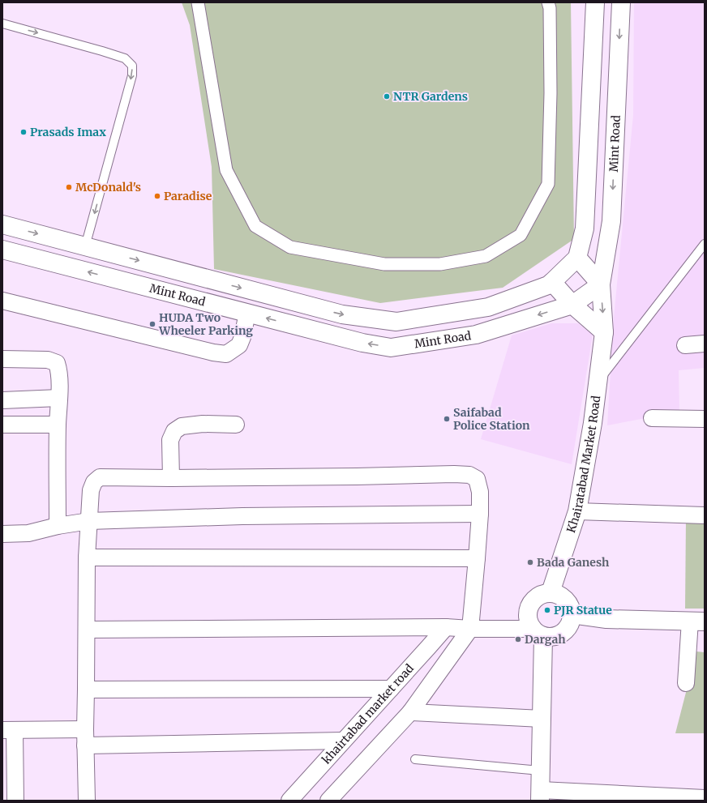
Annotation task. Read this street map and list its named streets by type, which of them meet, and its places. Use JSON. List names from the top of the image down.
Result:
{
  "streets": {
    "street": ["Mint Road", "Khairatabad Market Road", "khairtabad market road"]
  },
  "crossings": [
    ["Mint Road", "Khairatabad Market Road"]
  ],
  "places": [
    "NTR Gardens",
    "Prasads Imax",
    "McDonald's",
    "Paradise",
    "HUDA Two Wheeler Parking",
    "Saifabad Police Station",
    "Bada Ganesh",
    "PJR Statue",
    "Dargah"
  ]
}
